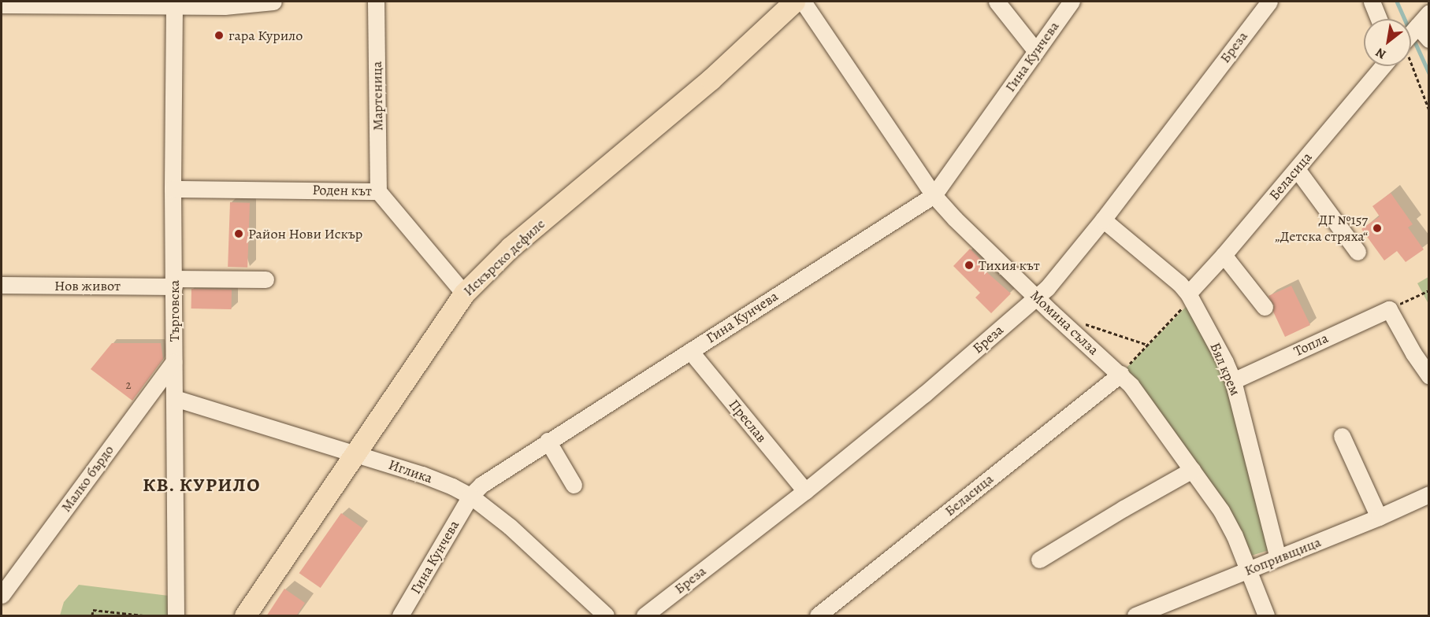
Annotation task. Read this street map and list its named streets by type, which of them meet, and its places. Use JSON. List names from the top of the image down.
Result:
{
  "streets": {
    "main road": ["Искърско дефиле"],
    "street": [
      "Бреза",
      "Гина Кунчева",
      "Мартеница",
      "Беласица",
      "Роден кът",
      "Нов живот",
      "Търговска",
      "Момина сълза",
      "Топла",
      "Бял крем",
      "Преслав",
      "Иглика",
      "Малко бърдо",
      "Копривщица"
    ]
  },
  "crossings": [
    ["Бреза", "Момина сълза"],
    ["Бреза", "Бял крем"],
    ["Бреза", "Преслав"],
    ["Гина Кунчева", "Момина сълза"],
    ["Гина Кунчева", "Преслав"],
    ["Гина Кунчева", "Иглика"],
    ["Мартеница", "Роден кът"],
    ["Беласица", "Момина сълза"],
    ["Беласица", "Бял крем"],
    ["Роден кът", "Искърско дефиле"],
    ["Роден кът", "Търговска"],
    ["Искърско дефиле", "Иглика"],
    ["Нов живот", "Търговска"],
    ["Търговска", "Иглика"],
    ["Търговска", "Малко бърдо"],
    ["Момина сълза", "Копривщица"],
    ["Топла", "Бял крем"],
    ["Бял крем", "Копривщица"]
  ],
  "districts": ["КВ. КУРИЛО"],
  "places": [
    "гара Курило",
    "ДГ №157 „Детска стряха“",
    "Район Нови Искър",
    "Тихия кът"
  ],
  "house_numbers": ["2"],
  "north": "bottom left"
}
